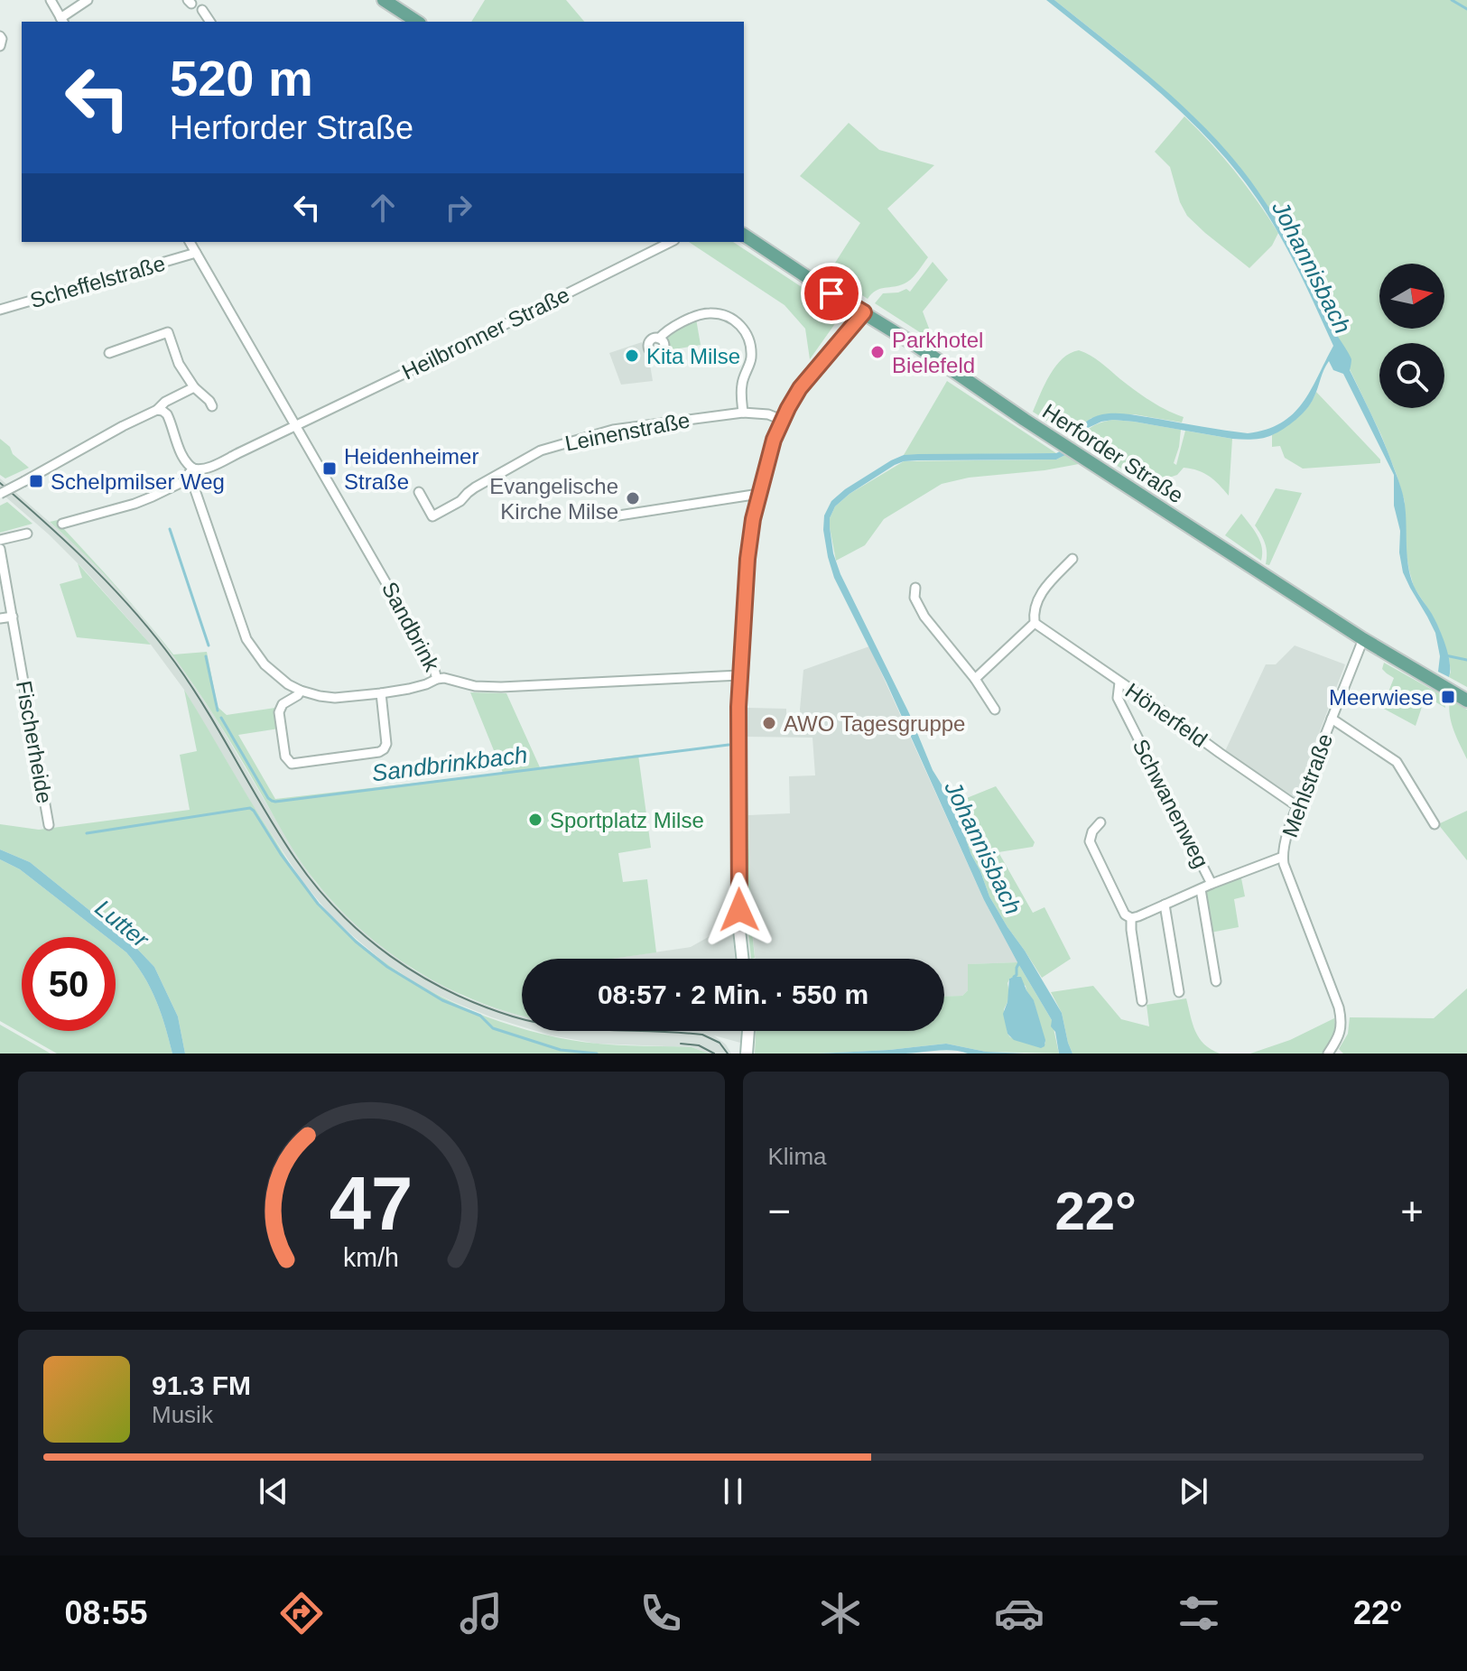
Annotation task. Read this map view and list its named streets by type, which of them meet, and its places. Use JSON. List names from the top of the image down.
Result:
{
  "streets": {
    "main road": ["Herforder Straße"],
    "street": [
      "Scheffelstraße",
      "Heilbronner Straße",
      "Leinenstraße",
      "Sandbrink",
      "Hönerfeld",
      "Fischerheide",
      "Mehlstraße",
      "Schwanenweg"
    ]
  },
  "crossings": [
    ["Scheffelstraße", "Sandbrink"],
    ["Heilbronner Straße", "Sandbrink"],
    ["Herforder Straße", "Mehlstraße"],
    ["Hönerfeld", "Mehlstraße"],
    ["Hönerfeld", "Schwanenweg"]
  ],
  "water": ["Johannisbach", "Sandbrinkbach", "Lutter"],
  "places": {
    "other": [
      "Parkhotel Bielefeld",
      "Kita Milse",
      "Evangelische Kirche Milse",
      "AWO Tagesgruppe",
      "Sportplatz Milse"
    ],
    "transit": ["Heidenheimer Straße", "Schelpmilser Weg", "Meerwiese"]
  },
  "north": "right",
  "page": {
    "turn": ["520 m", "Herforder Straße"],
    "limit": "50",
    "trip": "08:57 · 2 Min. · 550 m",
    "tile": "Klima",
    "heat": ["−", "22°", "+"],
    "song": ["91.3 FM", "Musik"],
    "tabs": ["08:55", "22°"],
    "gauge": ["47", "km/h"]
  }
}
